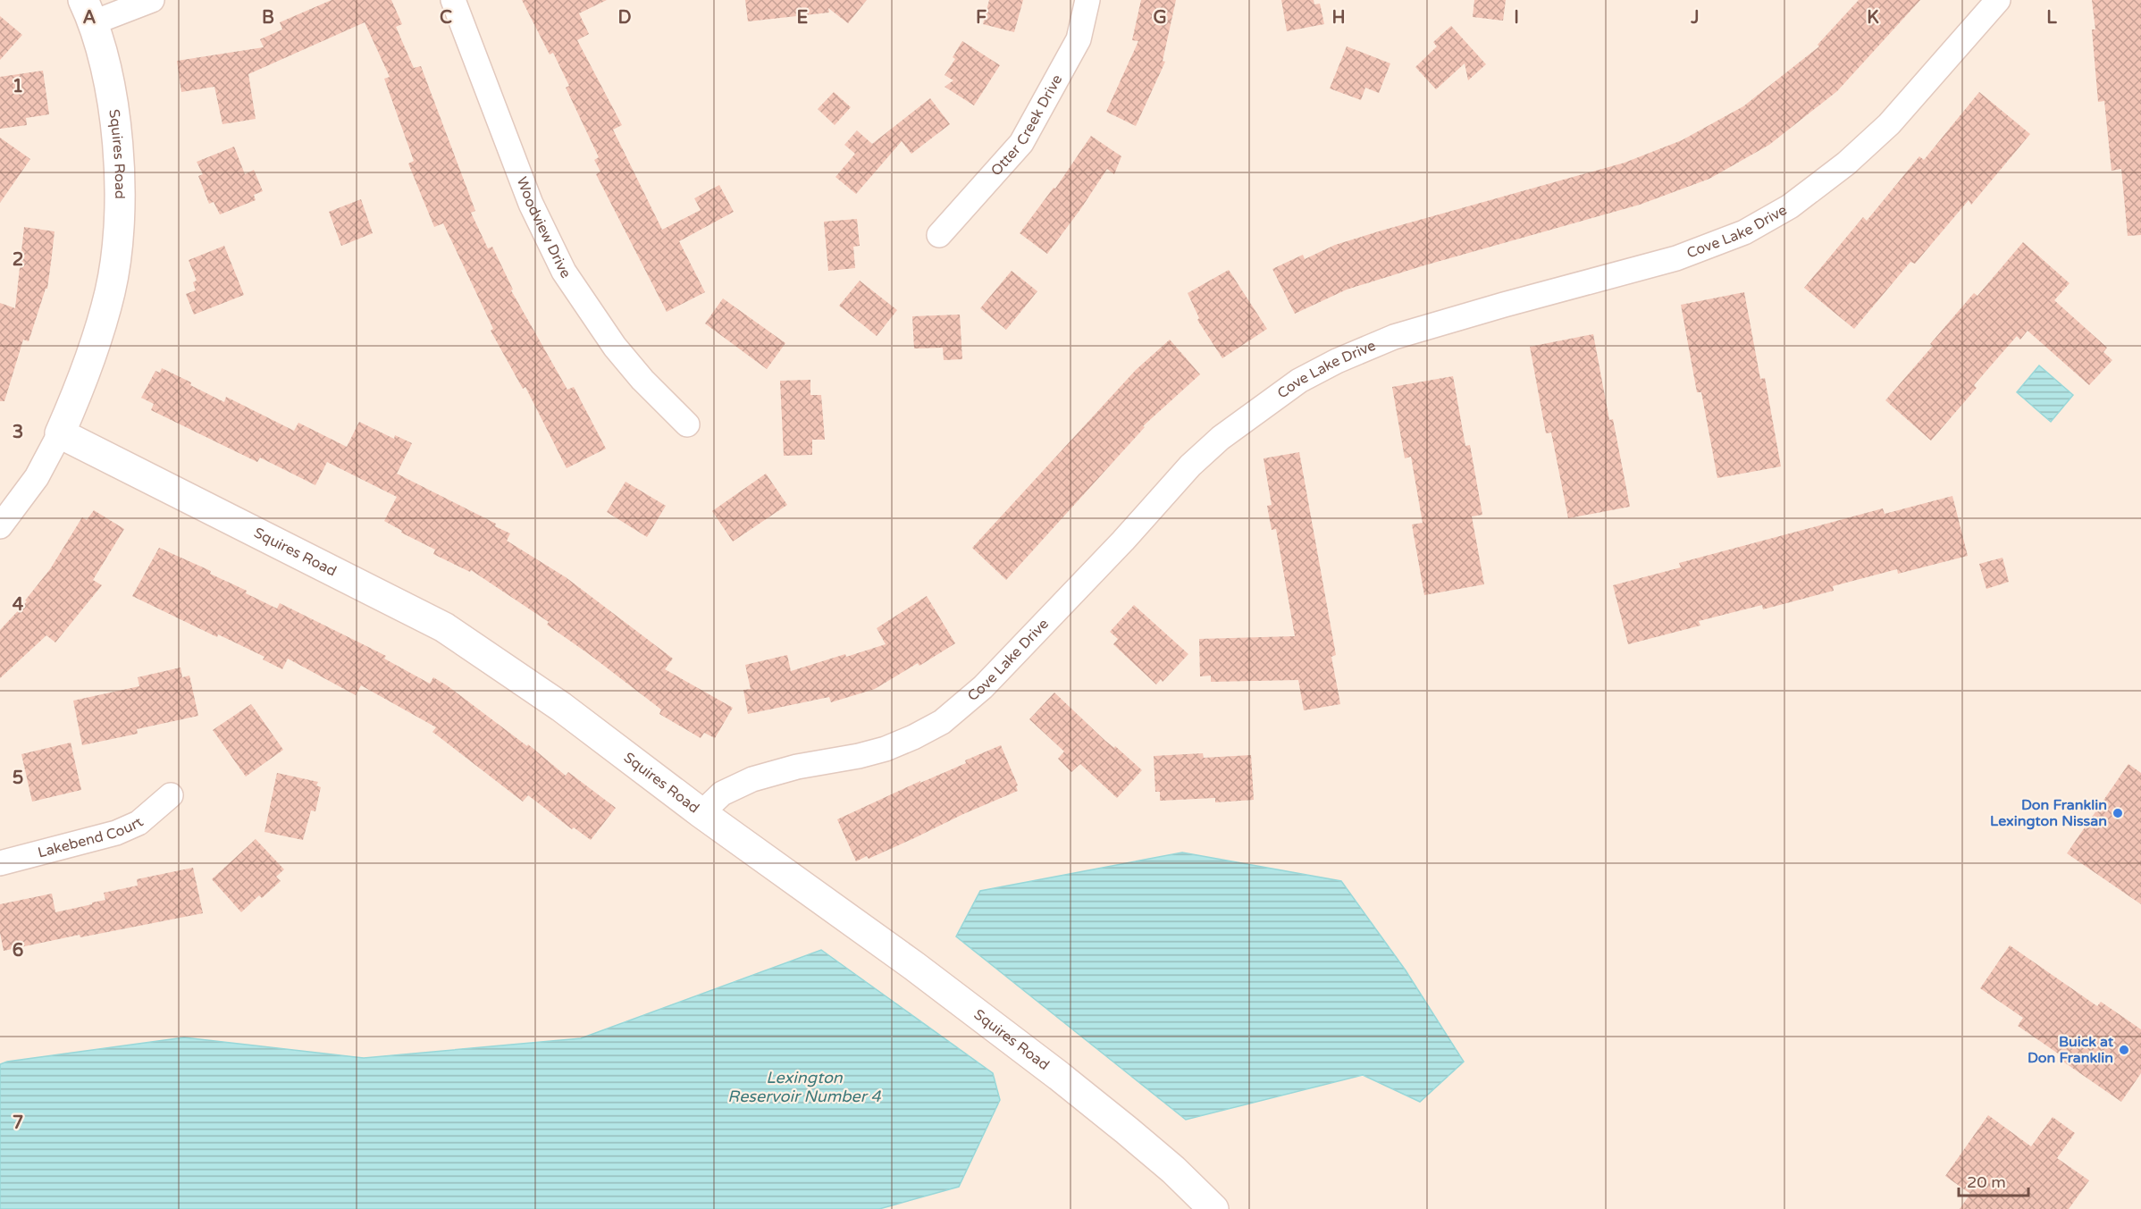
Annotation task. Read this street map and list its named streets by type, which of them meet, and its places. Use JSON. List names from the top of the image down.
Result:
{
  "streets": {
    "street": [
      "Otter Creek Drive",
      "Squires Road",
      "Woodview Drive",
      "Cove Lake Drive",
      "Lakebend Court"
    ]
  },
  "crossings": [
    ["Squires Road", "Cove Lake Drive"]
  ],
  "water": ["Lexington Reservoir Number 4"],
  "places": ["Don Franklin Lexington Nissan", "Buick at Don Franklin"],
  "scale_bar": "20 m",
  "grid": {
    "columns": [
      "A",
      "B",
      "C",
      "D",
      "E",
      "F",
      "G",
      "H",
      "I",
      "J",
      "K",
      "L"
    ],
    "rows": [
      "1",
      "2",
      "3",
      "4",
      "5",
      "6",
      "7"
    ]
  }
}
